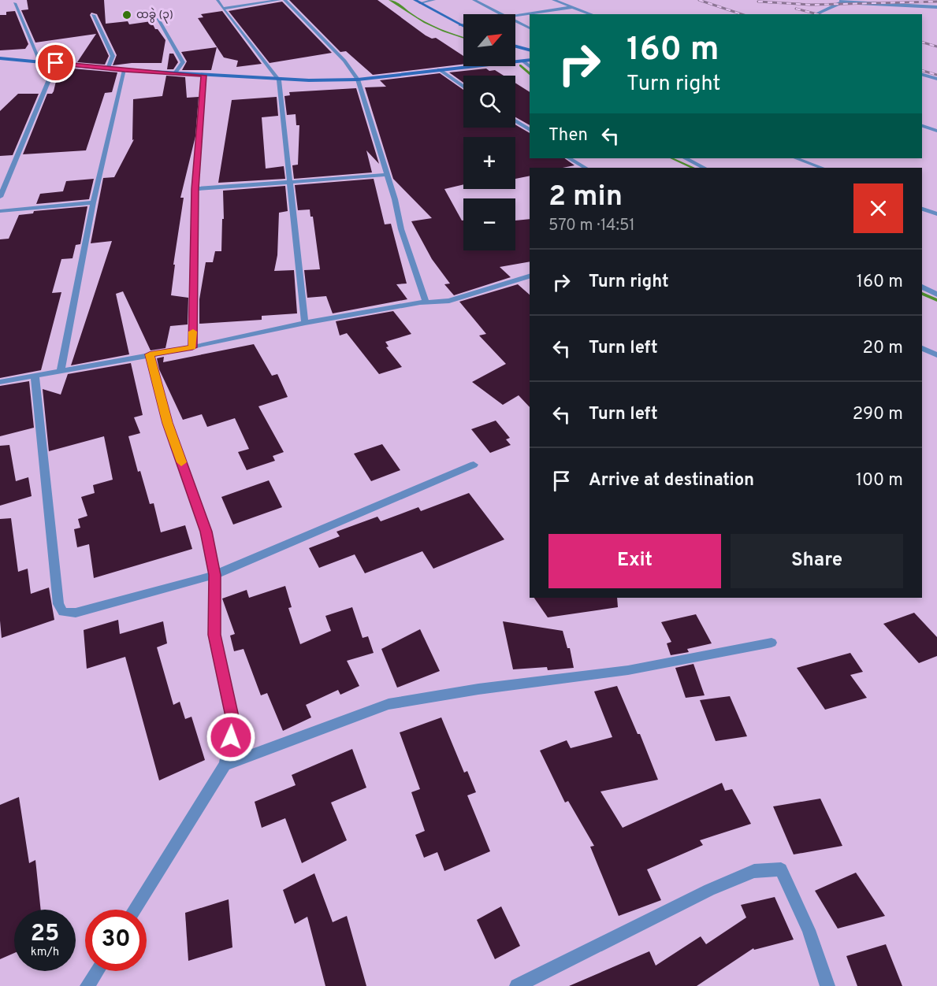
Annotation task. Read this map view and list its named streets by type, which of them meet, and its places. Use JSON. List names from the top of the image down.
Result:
{
  "places": ["ထခွဲ (၃)"],
  "north": "top right",
  "page": {
    "map_buttons": ["+", "−"],
    "turn": ["160 m", "Turn right"],
    "then": "Then",
    "heading": ["2 min", "570 m · 14:51"],
    "list": [
      {
        "name": "Turn right",
        "value": "160 m"
      },
      {
        "name": "Turn left",
        "value": "20 m"
      },
      {
        "name": "Turn left",
        "value": "290 m"
      },
      {
        "name": "Arrive at destination",
        "value": "100 m"
      }
    ],
    "buttons": ["Exit", "Share"],
    "speed": "25 km/h",
    "limit": "30"
  }
}
